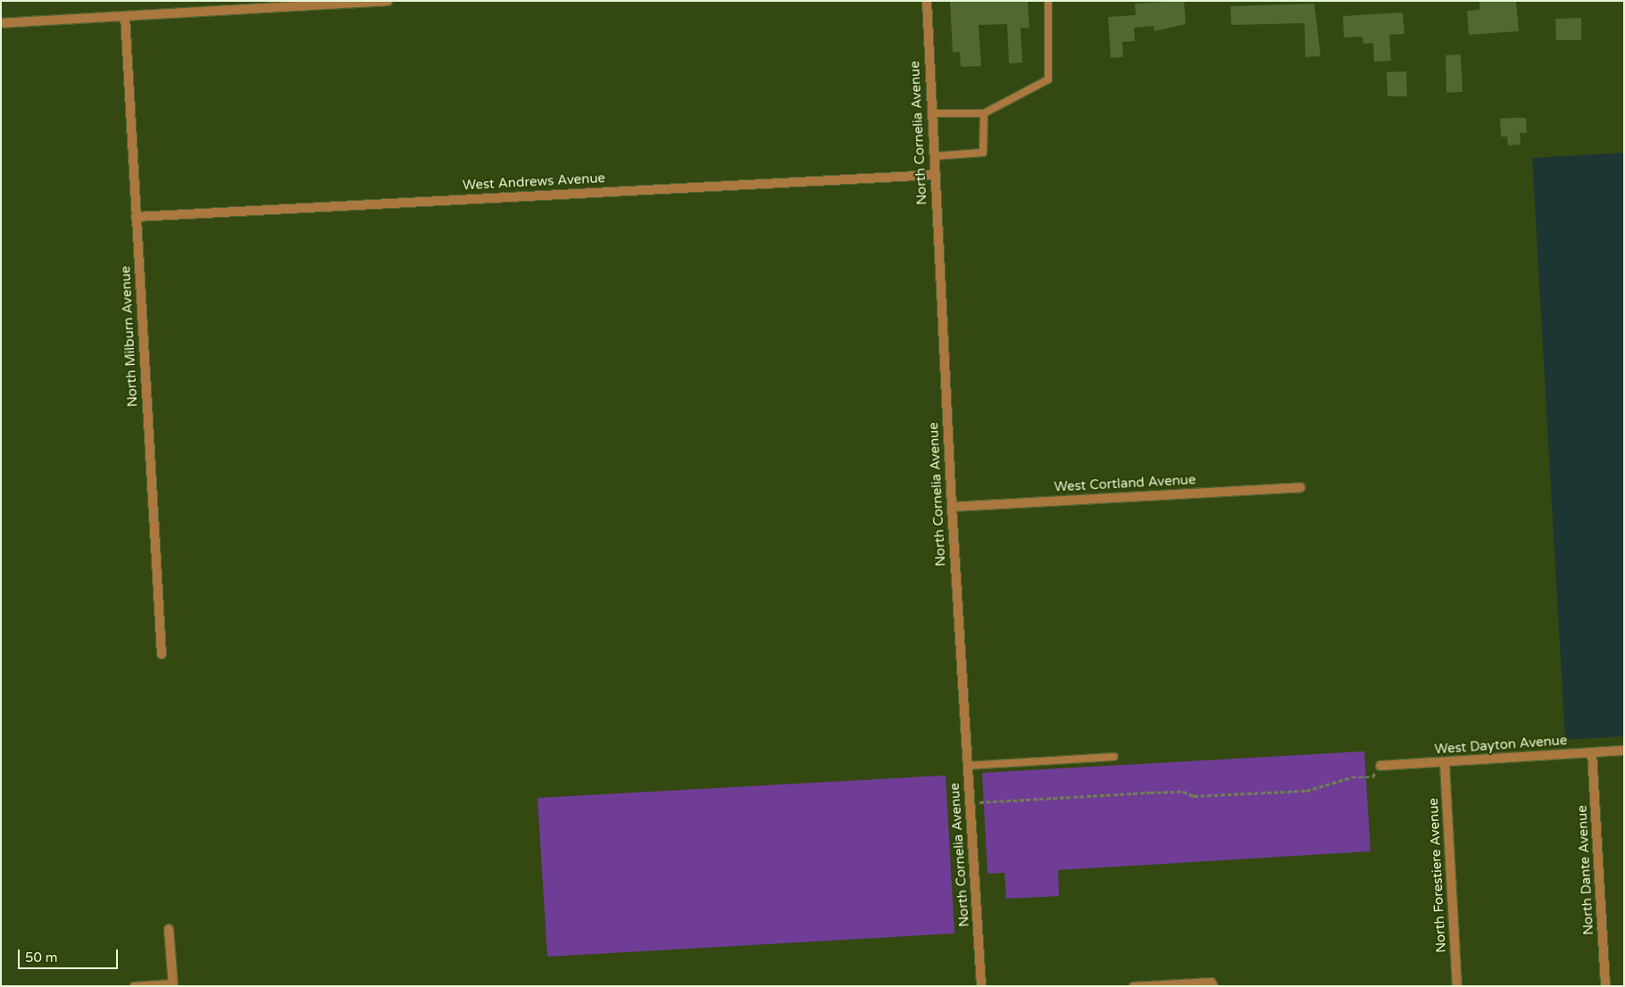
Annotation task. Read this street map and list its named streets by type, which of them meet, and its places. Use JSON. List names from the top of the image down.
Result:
{
  "streets": {
    "street": [
      "North Cornelia Avenue",
      "West Andrews Avenue",
      "North Milburn Avenue",
      "West Cortland Avenue",
      "West Dayton Avenue",
      "North Dante Avenue",
      "North Forestiere Avenue"
    ]
  },
  "crossings": [
    ["North Cornelia Avenue", "West Andrews Avenue"],
    ["North Cornelia Avenue", "West Cortland Avenue"],
    ["West Andrews Avenue", "North Milburn Avenue"],
    ["West Dayton Avenue", "North Dante Avenue"],
    ["West Dayton Avenue", "North Forestiere Avenue"]
  ],
  "scale_bar": "50 m"
}
